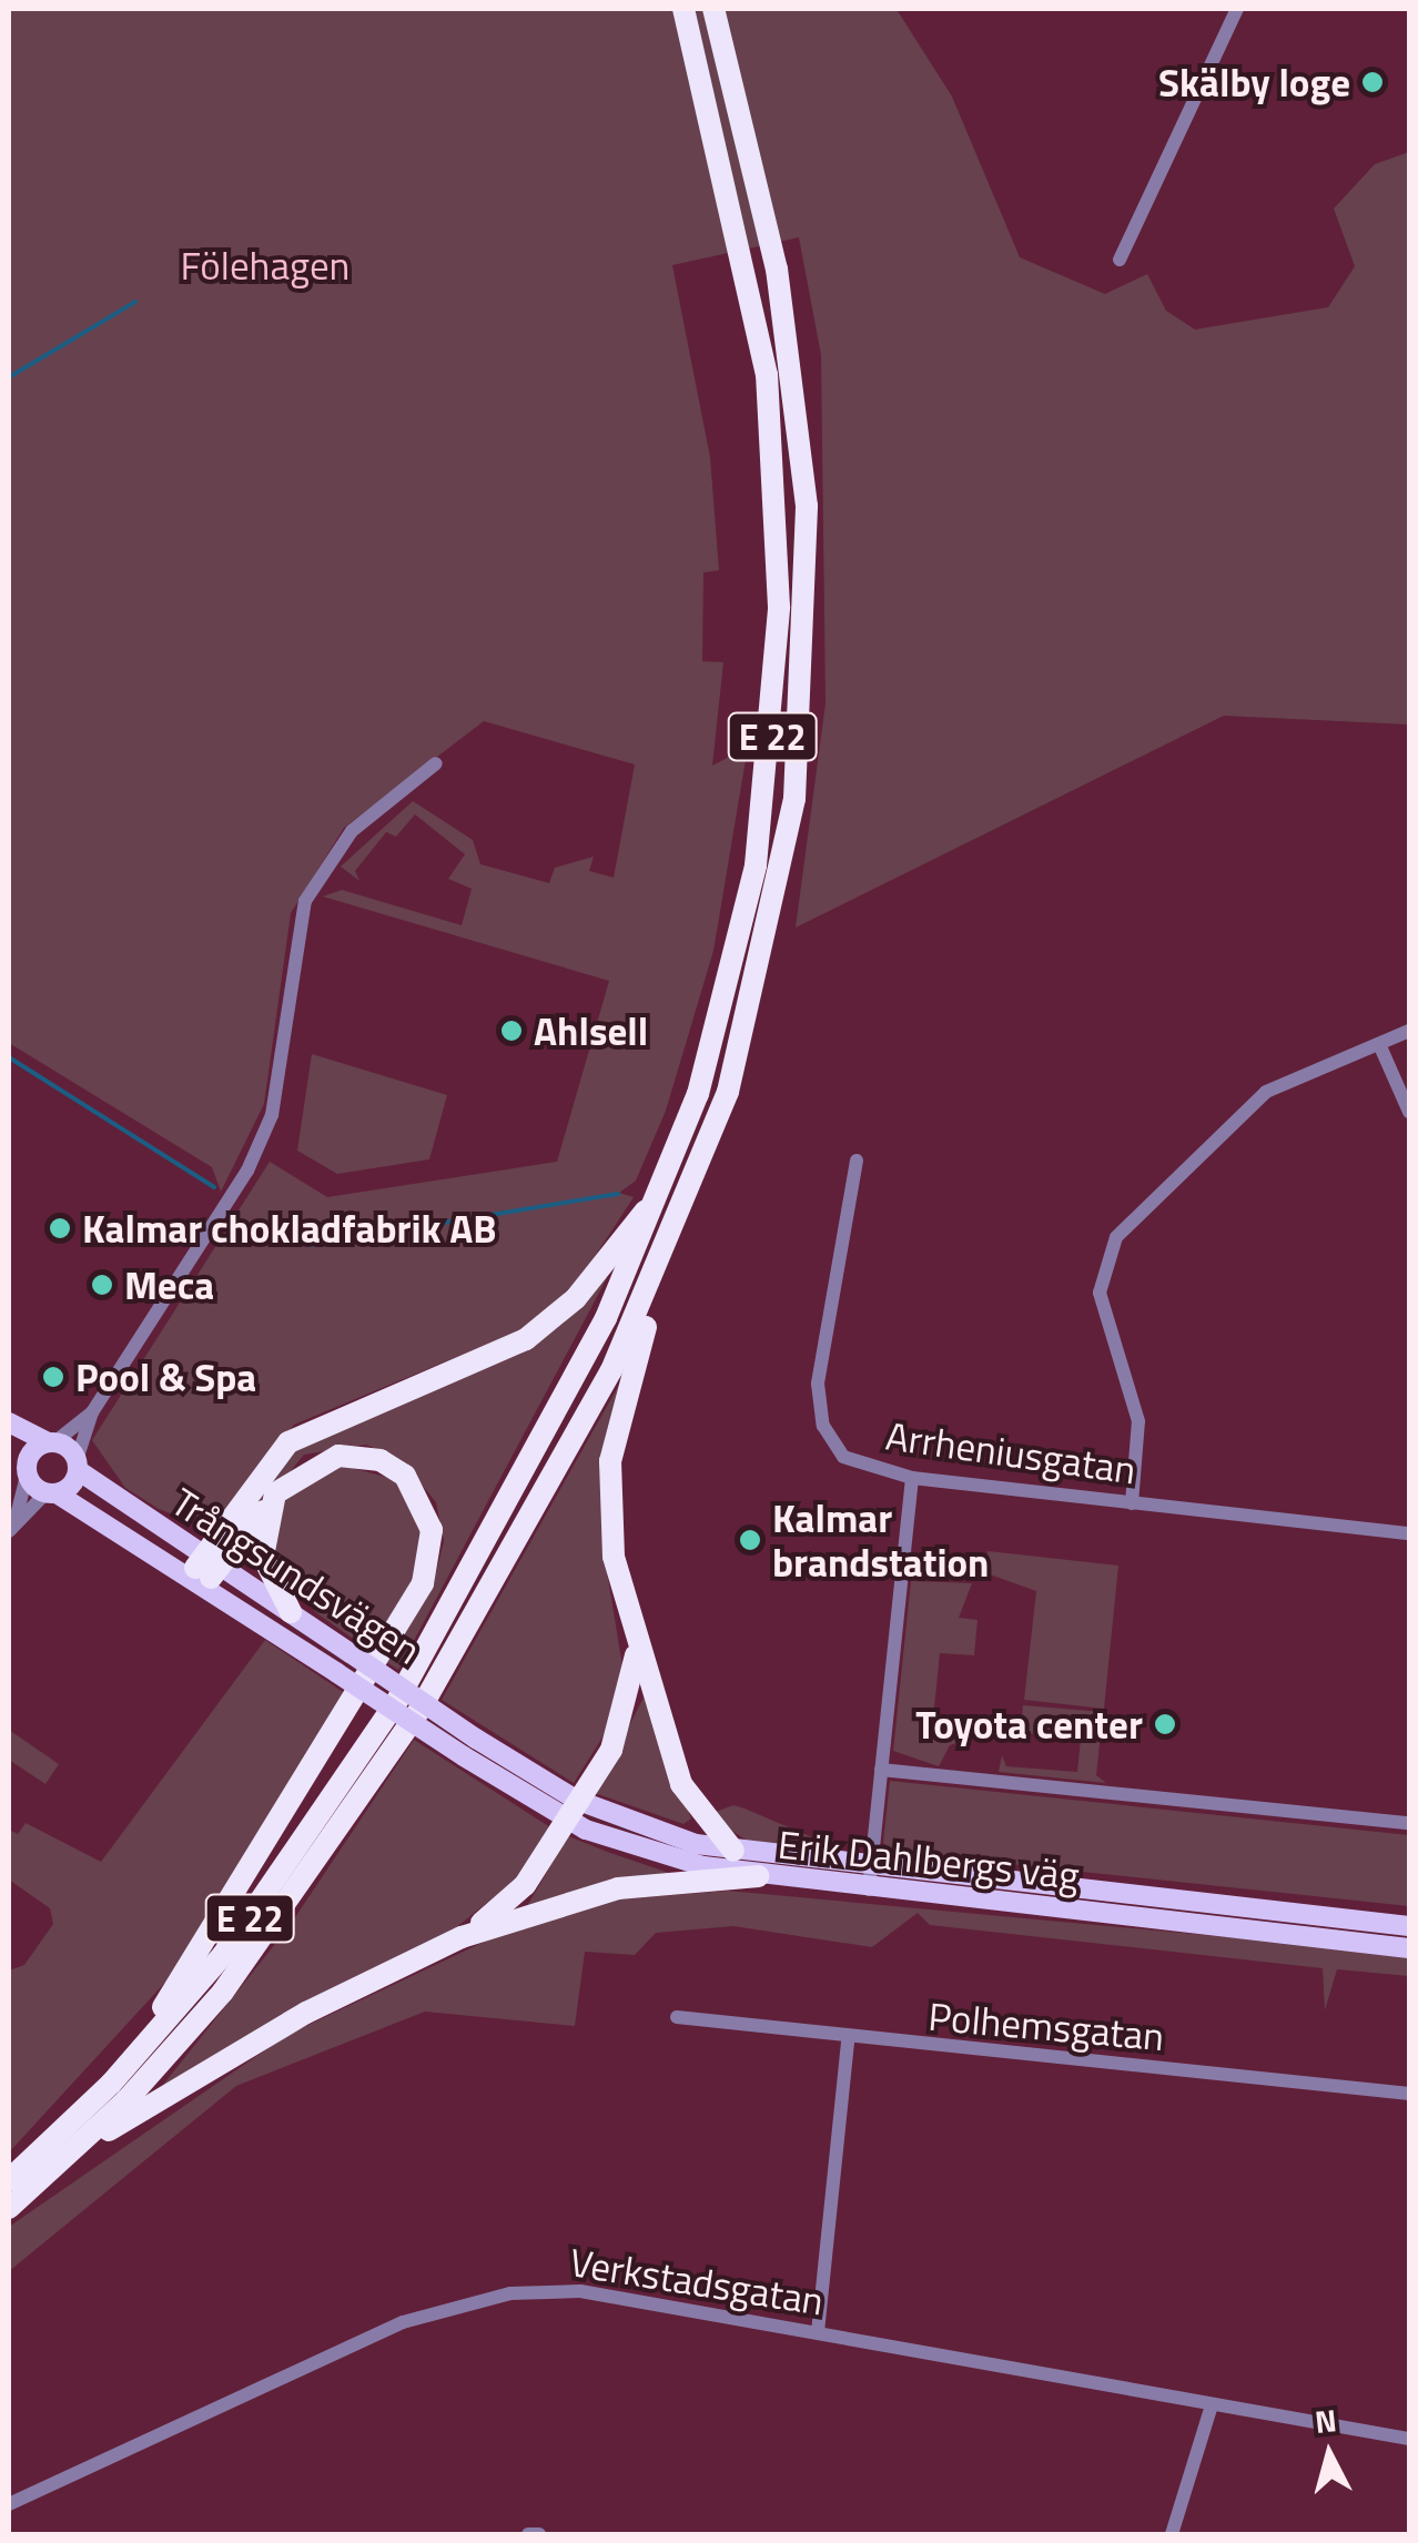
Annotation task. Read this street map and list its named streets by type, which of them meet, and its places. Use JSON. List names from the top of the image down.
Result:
{
  "streets": {
    "highway": ["E 22"],
    "main road": ["Trångsundsvägen", "Erik Dahlbergs väg"],
    "street": ["Arrheniusgatan", "Polhemsgatan", "Verkstadsgatan"]
  },
  "crossings": [
    ["Trångsundsvägen", "Erik Dahlbergs väg"]
  ],
  "parks": ["Fölehagen"],
  "places": [
    "Skälby loge",
    "Ahlsell",
    "Kalmar chokladfabrik AB",
    "Meca",
    "Pool & Spa",
    "Kalmar brandstation",
    "Toyota center"
  ],
  "north": "top"
}
